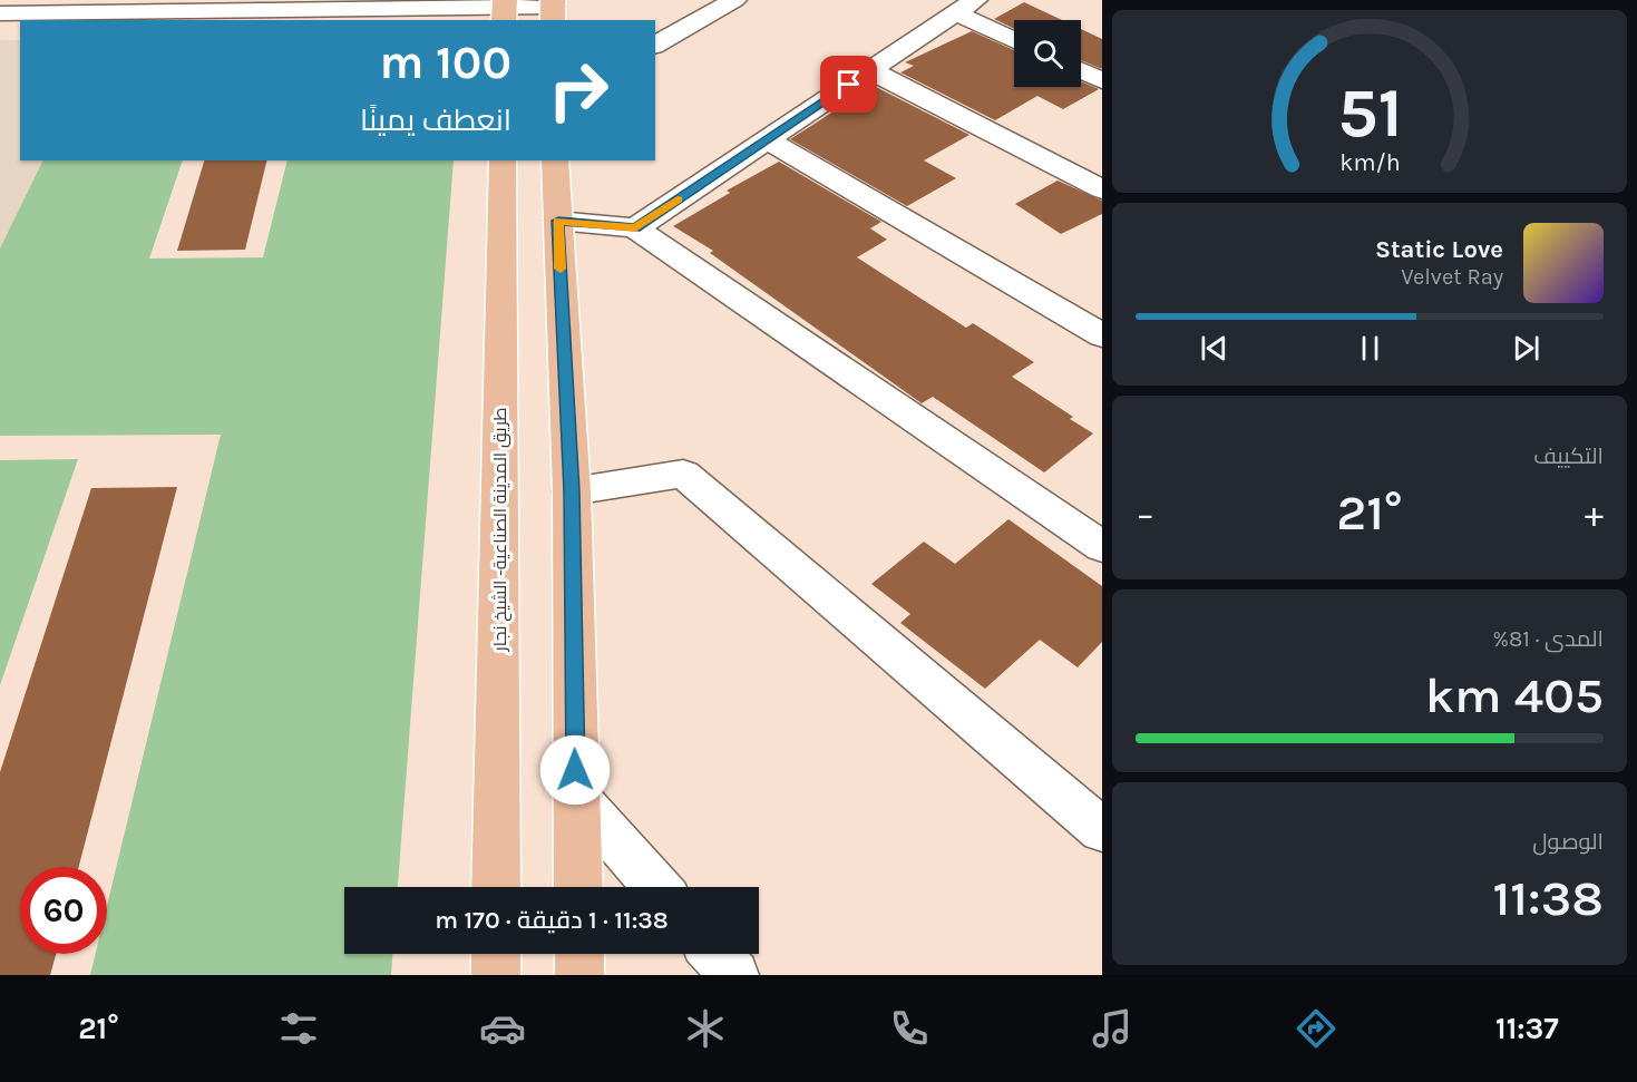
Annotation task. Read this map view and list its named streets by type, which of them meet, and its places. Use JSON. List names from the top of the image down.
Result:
{
  "streets": {
    "main road": ["طريق المدينة الصناعية- الشيخ نجار"]
  },
  "page": {
    "turn": ["100 m", "انعطف يمينًا"],
    "song": ["Static Love", "Velvet Ray"],
    "tile": [
      "التكييف",
      ["المدى · 81%", "405 km"],
      ["الوصول", "11:38"]
    ],
    "heat": ["−", "21°", "+"],
    "limit": "60",
    "trip": "11:38 · 1 دقيقة · 170 m",
    "tabs": ["11:37", "21°"],
    "gauge": ["51", "km/h"]
  }
}
